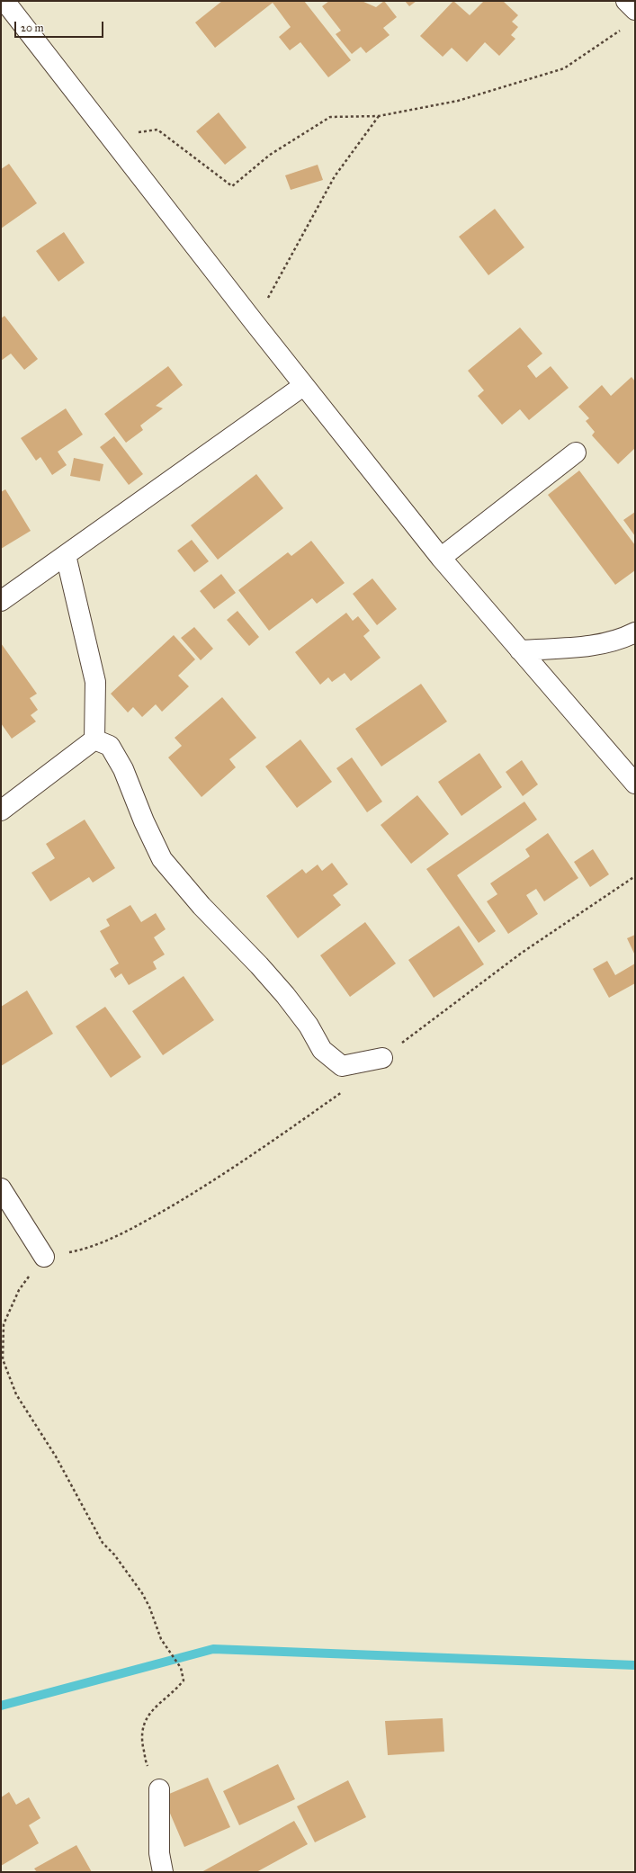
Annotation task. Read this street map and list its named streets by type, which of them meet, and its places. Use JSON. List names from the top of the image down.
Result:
{
  "scale_bar": "20 m"
}
